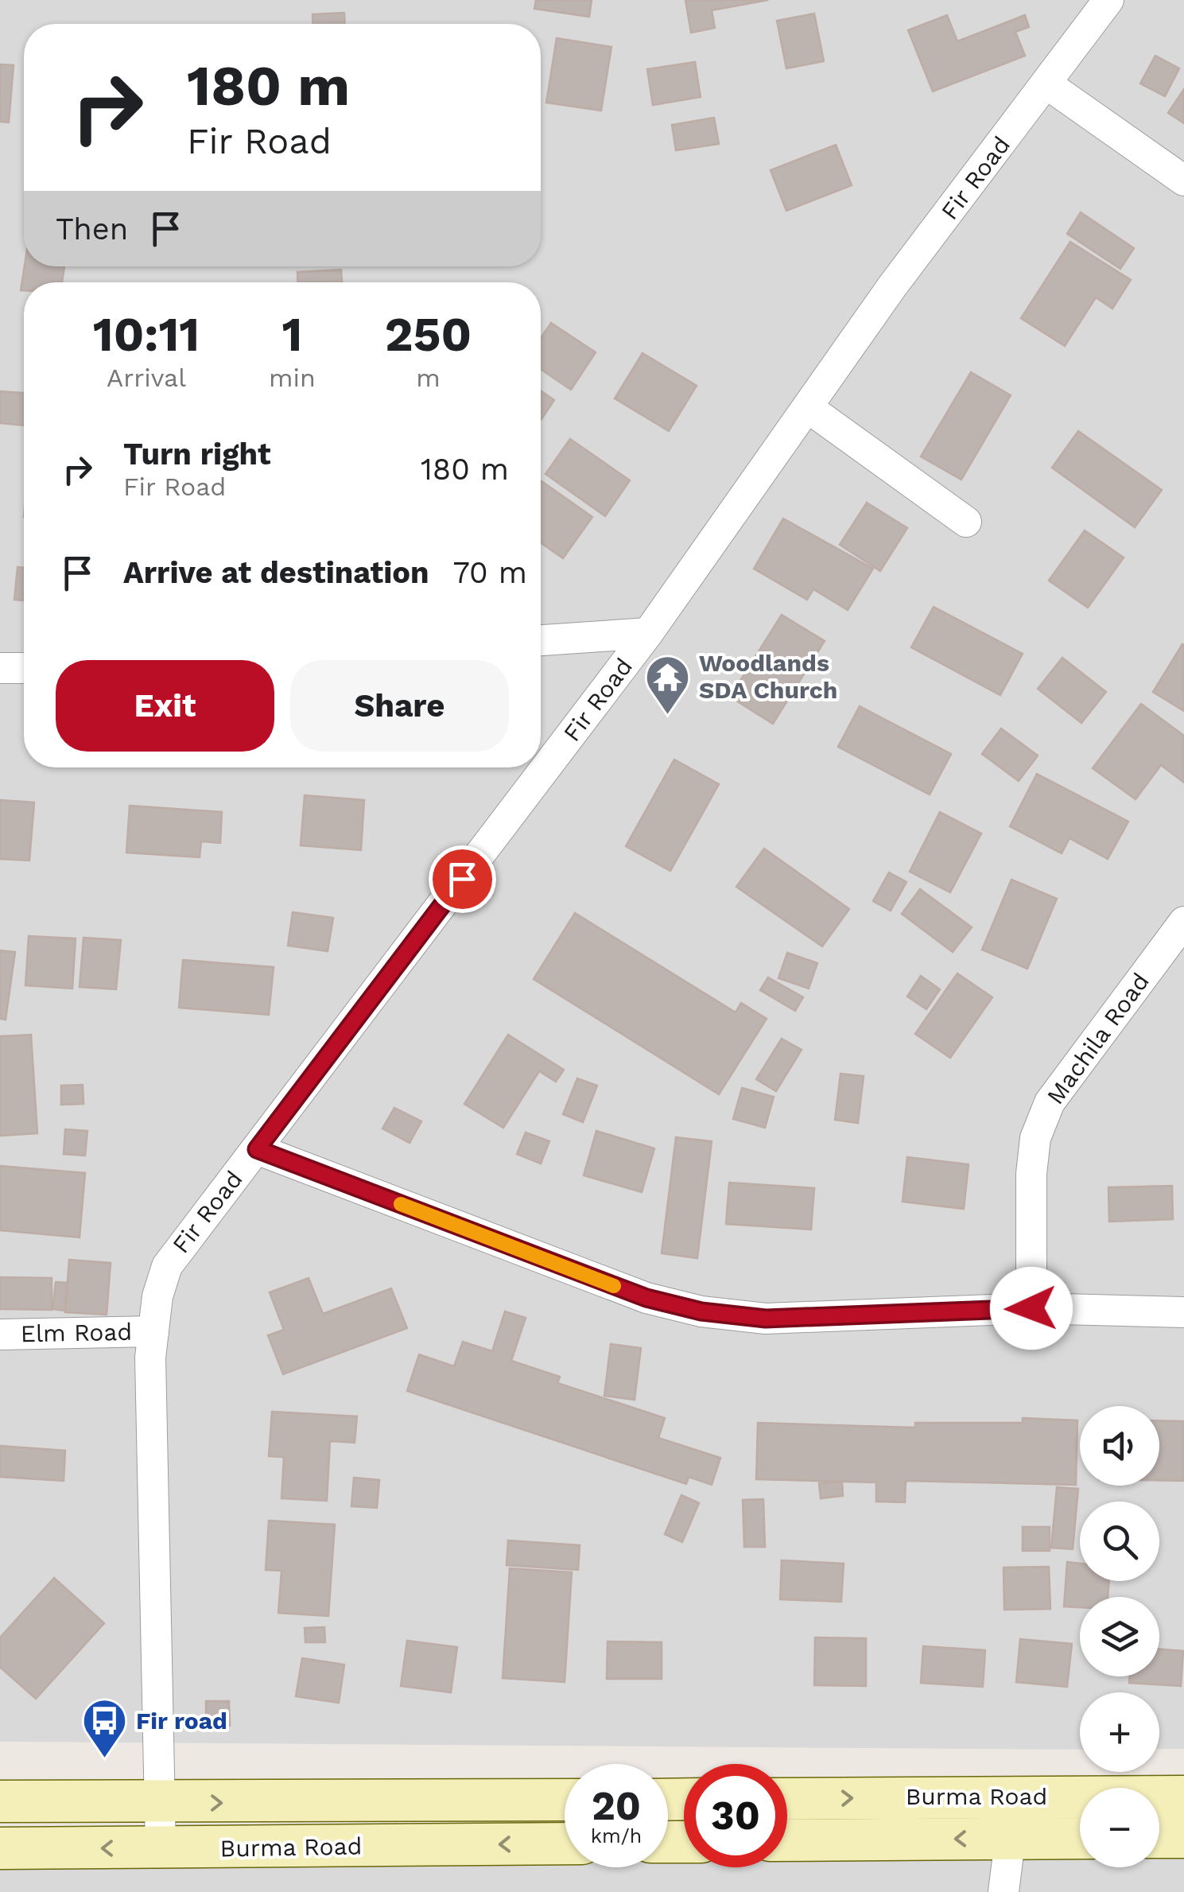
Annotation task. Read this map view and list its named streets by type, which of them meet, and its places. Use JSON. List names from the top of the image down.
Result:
{
  "streets": {
    "main road": ["Burma Road"],
    "street": ["Fir Road", "Machila Road", "Elm Road"]
  },
  "crossings": [
    ["Fir Road", "Elm Road"],
    ["Fir Road", "Burma Road"]
  ],
  "places": {
    "temple": ["Woodlands SDA Church"],
    "bus stop": ["Fir road"]
  },
  "page": {
    "turn": ["180 m", "Fir Road"],
    "then": "Then",
    "eta": [
      "10:11",
      "Arrival",
      "1",
      "min",
      "250",
      "m"
    ],
    "list": [
      {
        "name": "Turn right",
        "note": "Fir Road",
        "value": "180 m"
      },
      {
        "name": "Arrive at destination",
        "value": "70 m"
      }
    ],
    "buttons": ["Exit", "Share"],
    "map_buttons": ["+", "−"],
    "speed": "20 km/h",
    "limit": "30"
  }
}
